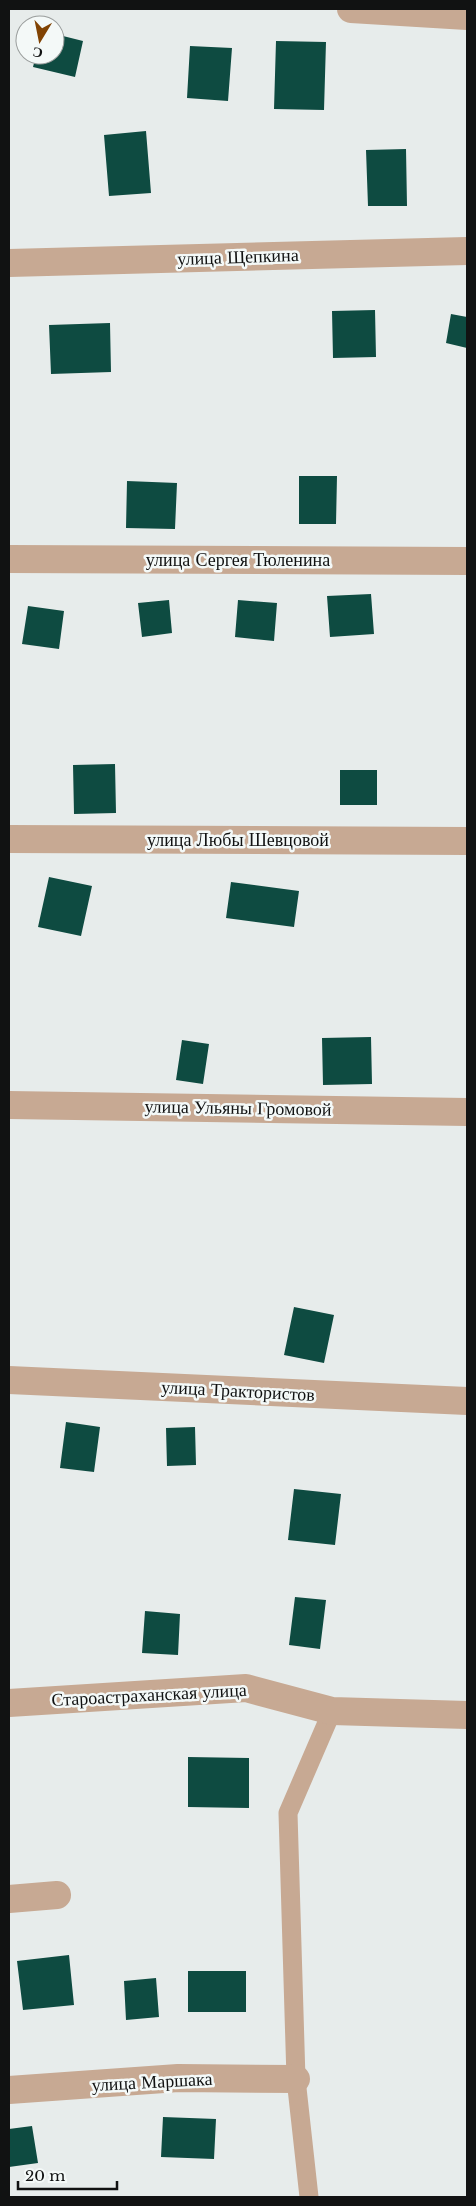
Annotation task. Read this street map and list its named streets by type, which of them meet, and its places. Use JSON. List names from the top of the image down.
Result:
{
  "streets": {
    "street": [
      "улица Щепкина",
      "улица Сергея Тюленина",
      "улица Любы Шевцовой",
      "улица Ульяны Громовой",
      "улица Трактористов",
      "Староастраханская улица",
      "улица Маршака"
    ]
  },
  "scale_bar": "20 m",
  "north": "bottom"
}
